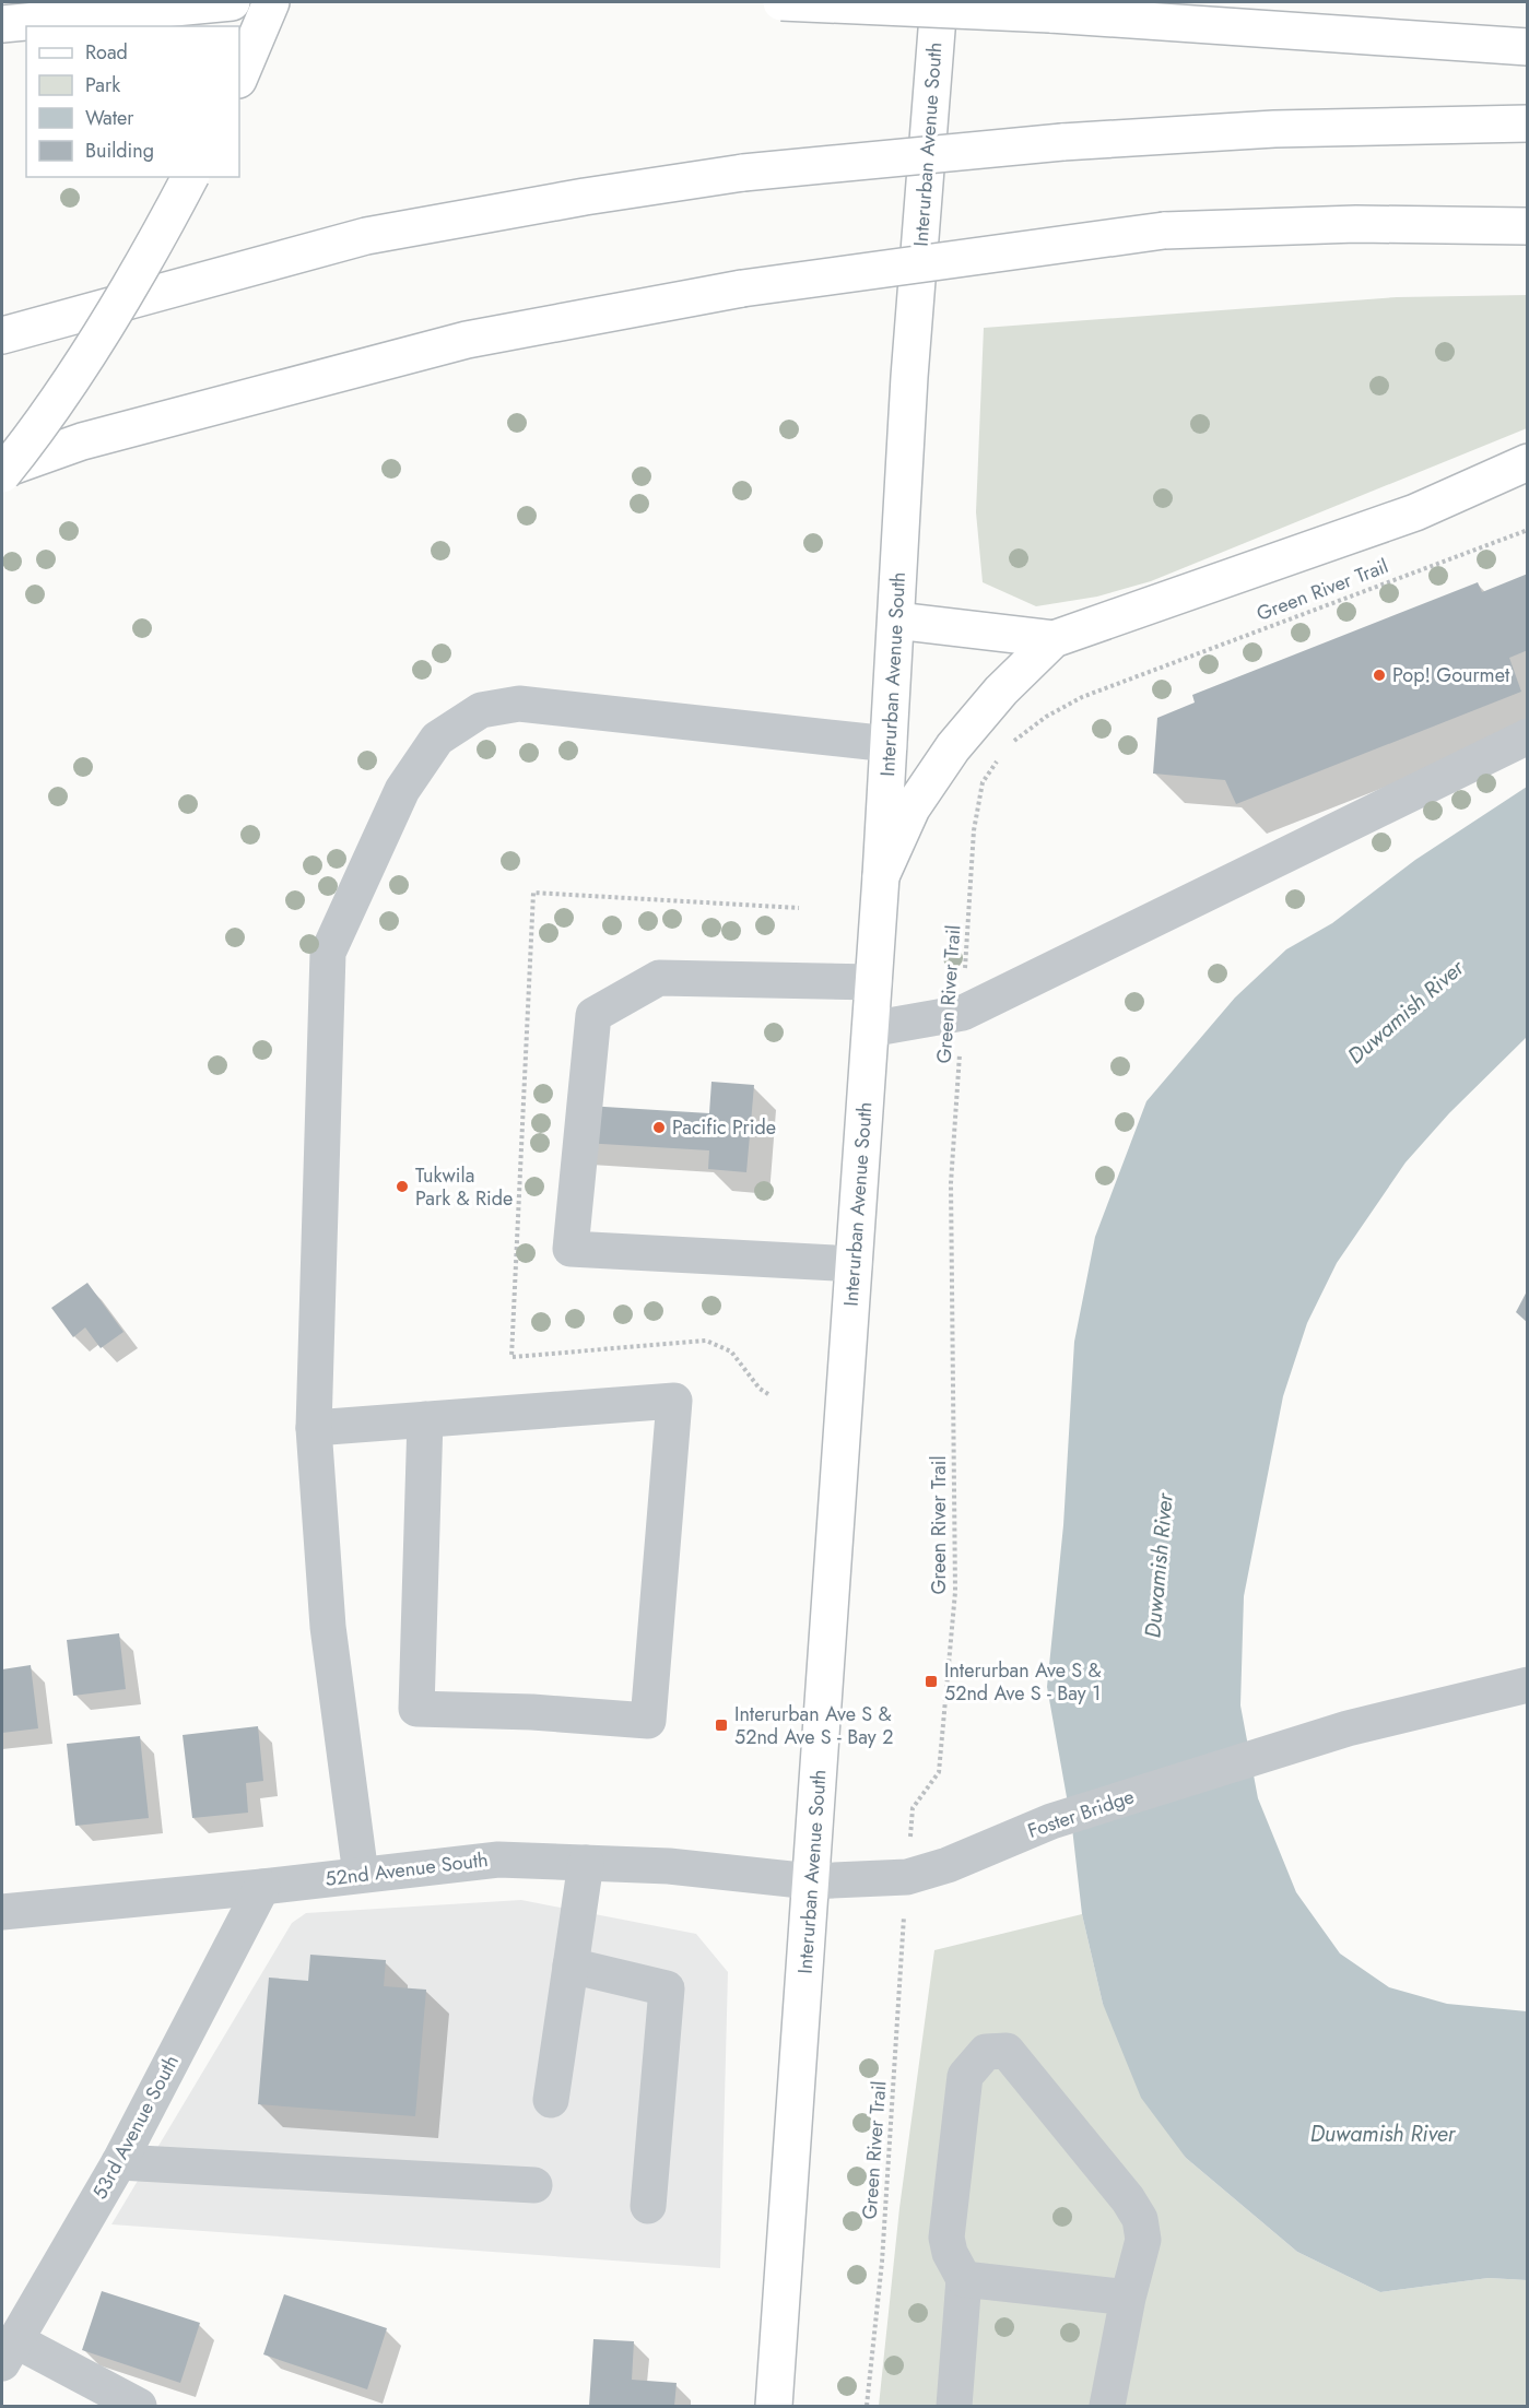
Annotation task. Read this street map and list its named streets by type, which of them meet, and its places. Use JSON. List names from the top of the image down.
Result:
{
  "streets": {
    "main road": ["Interurban Avenue South"],
    "street": ["Foster Bridge", "52nd Avenue South", "53rd Avenue South"],
    "path": ["Green River Trail"]
  },
  "crossings": [
    ["Interurban Avenue South", "Foster Bridge"],
    ["Interurban Avenue South", "52nd Avenue South"],
    ["Foster Bridge", "52nd Avenue South"],
    ["52nd Avenue South", "53rd Avenue South"]
  ],
  "water": ["Duwamish River"],
  "places": {
    "other": ["Pop! Gourmet", "Pacific Pride", "Tukwila Park & Ride"],
    "transit": ["Interurban Ave S & 52nd Ave S - Bay 1", "Interurban Ave S & 52nd Ave S - Bay 2"]
  },
  "legend": [
    "Road",
    "Park",
    "Water",
    "Building"
  ]
}
